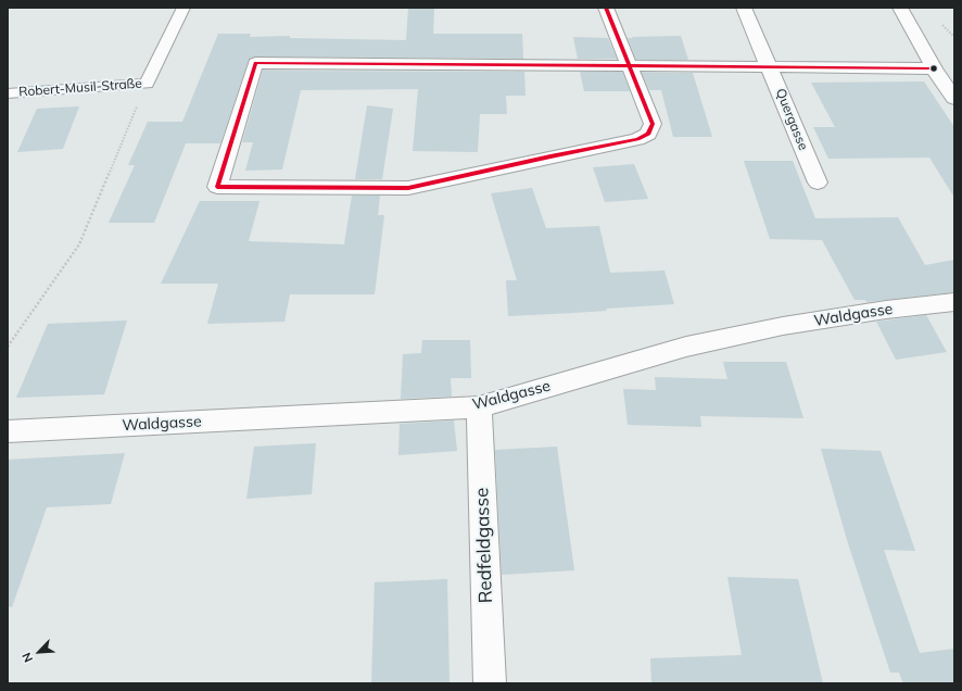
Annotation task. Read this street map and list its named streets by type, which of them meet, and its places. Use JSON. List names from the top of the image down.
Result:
{
  "streets": {
    "street": ["Quergasse", "Waldgasse", "Redfeldgasse"],
    "lane": ["Robert-Musil-Straße"]
  },
  "crossings": [
    ["Waldgasse", "Redfeldgasse"]
  ],
  "north": "bottom left"
}
